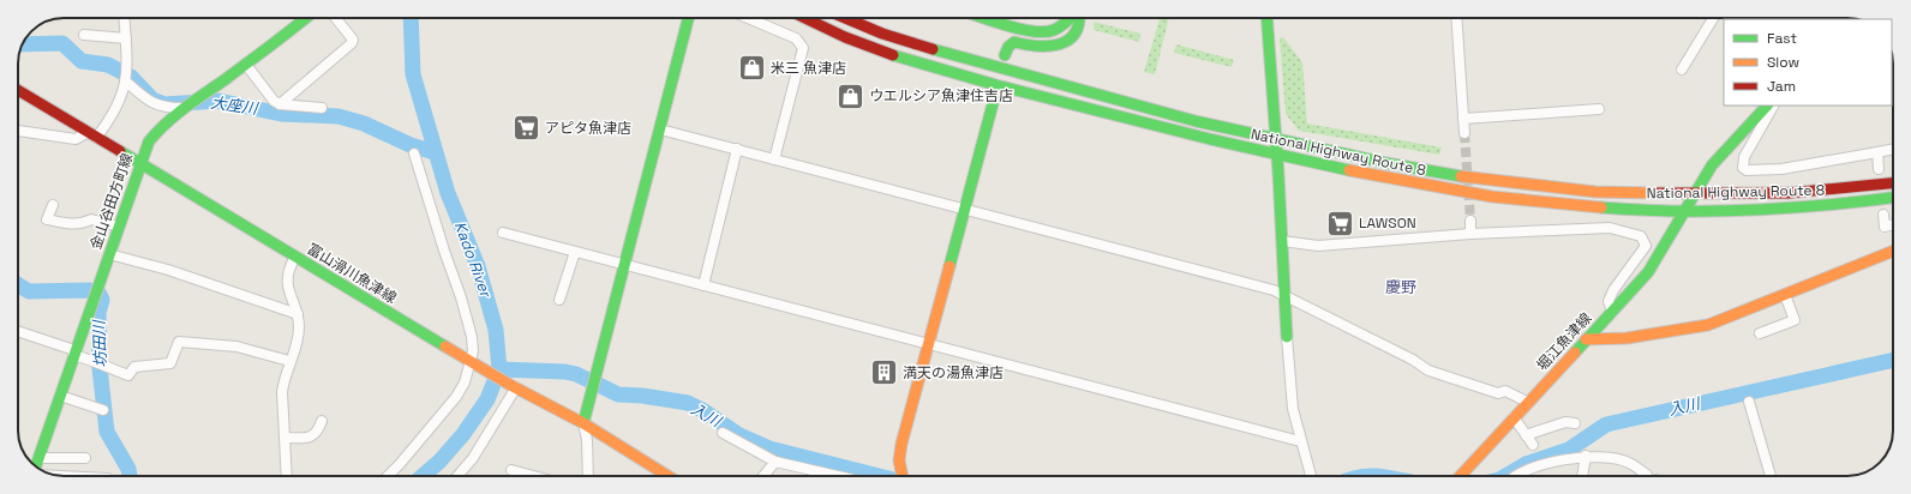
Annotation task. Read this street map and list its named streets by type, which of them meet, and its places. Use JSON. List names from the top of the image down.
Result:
{
  "streets": {
    "main road": [
      "National Highway Route 8",
      "金山谷田方町線",
      "富山滑川魚津線",
      "堀江魚津線"
    ]
  },
  "crossings": [
    ["National Highway Route 8", "堀江魚津線"],
    ["金山谷田方町線", "富山滑川魚津線"]
  ],
  "districts": ["慶野"],
  "water": [
    "大座川",
    "Kado River",
    "坊田川",
    "入川"
  ],
  "places": {
    "shop": ["米三 魚津店", "ウエルシア魚津住吉店"],
    "supermarket": ["アピタ魚津店", "LAWSON"],
    "building": ["満天の湯魚津店"]
  },
  "legend": ["Fast", "Slow", "Jam"]
}
